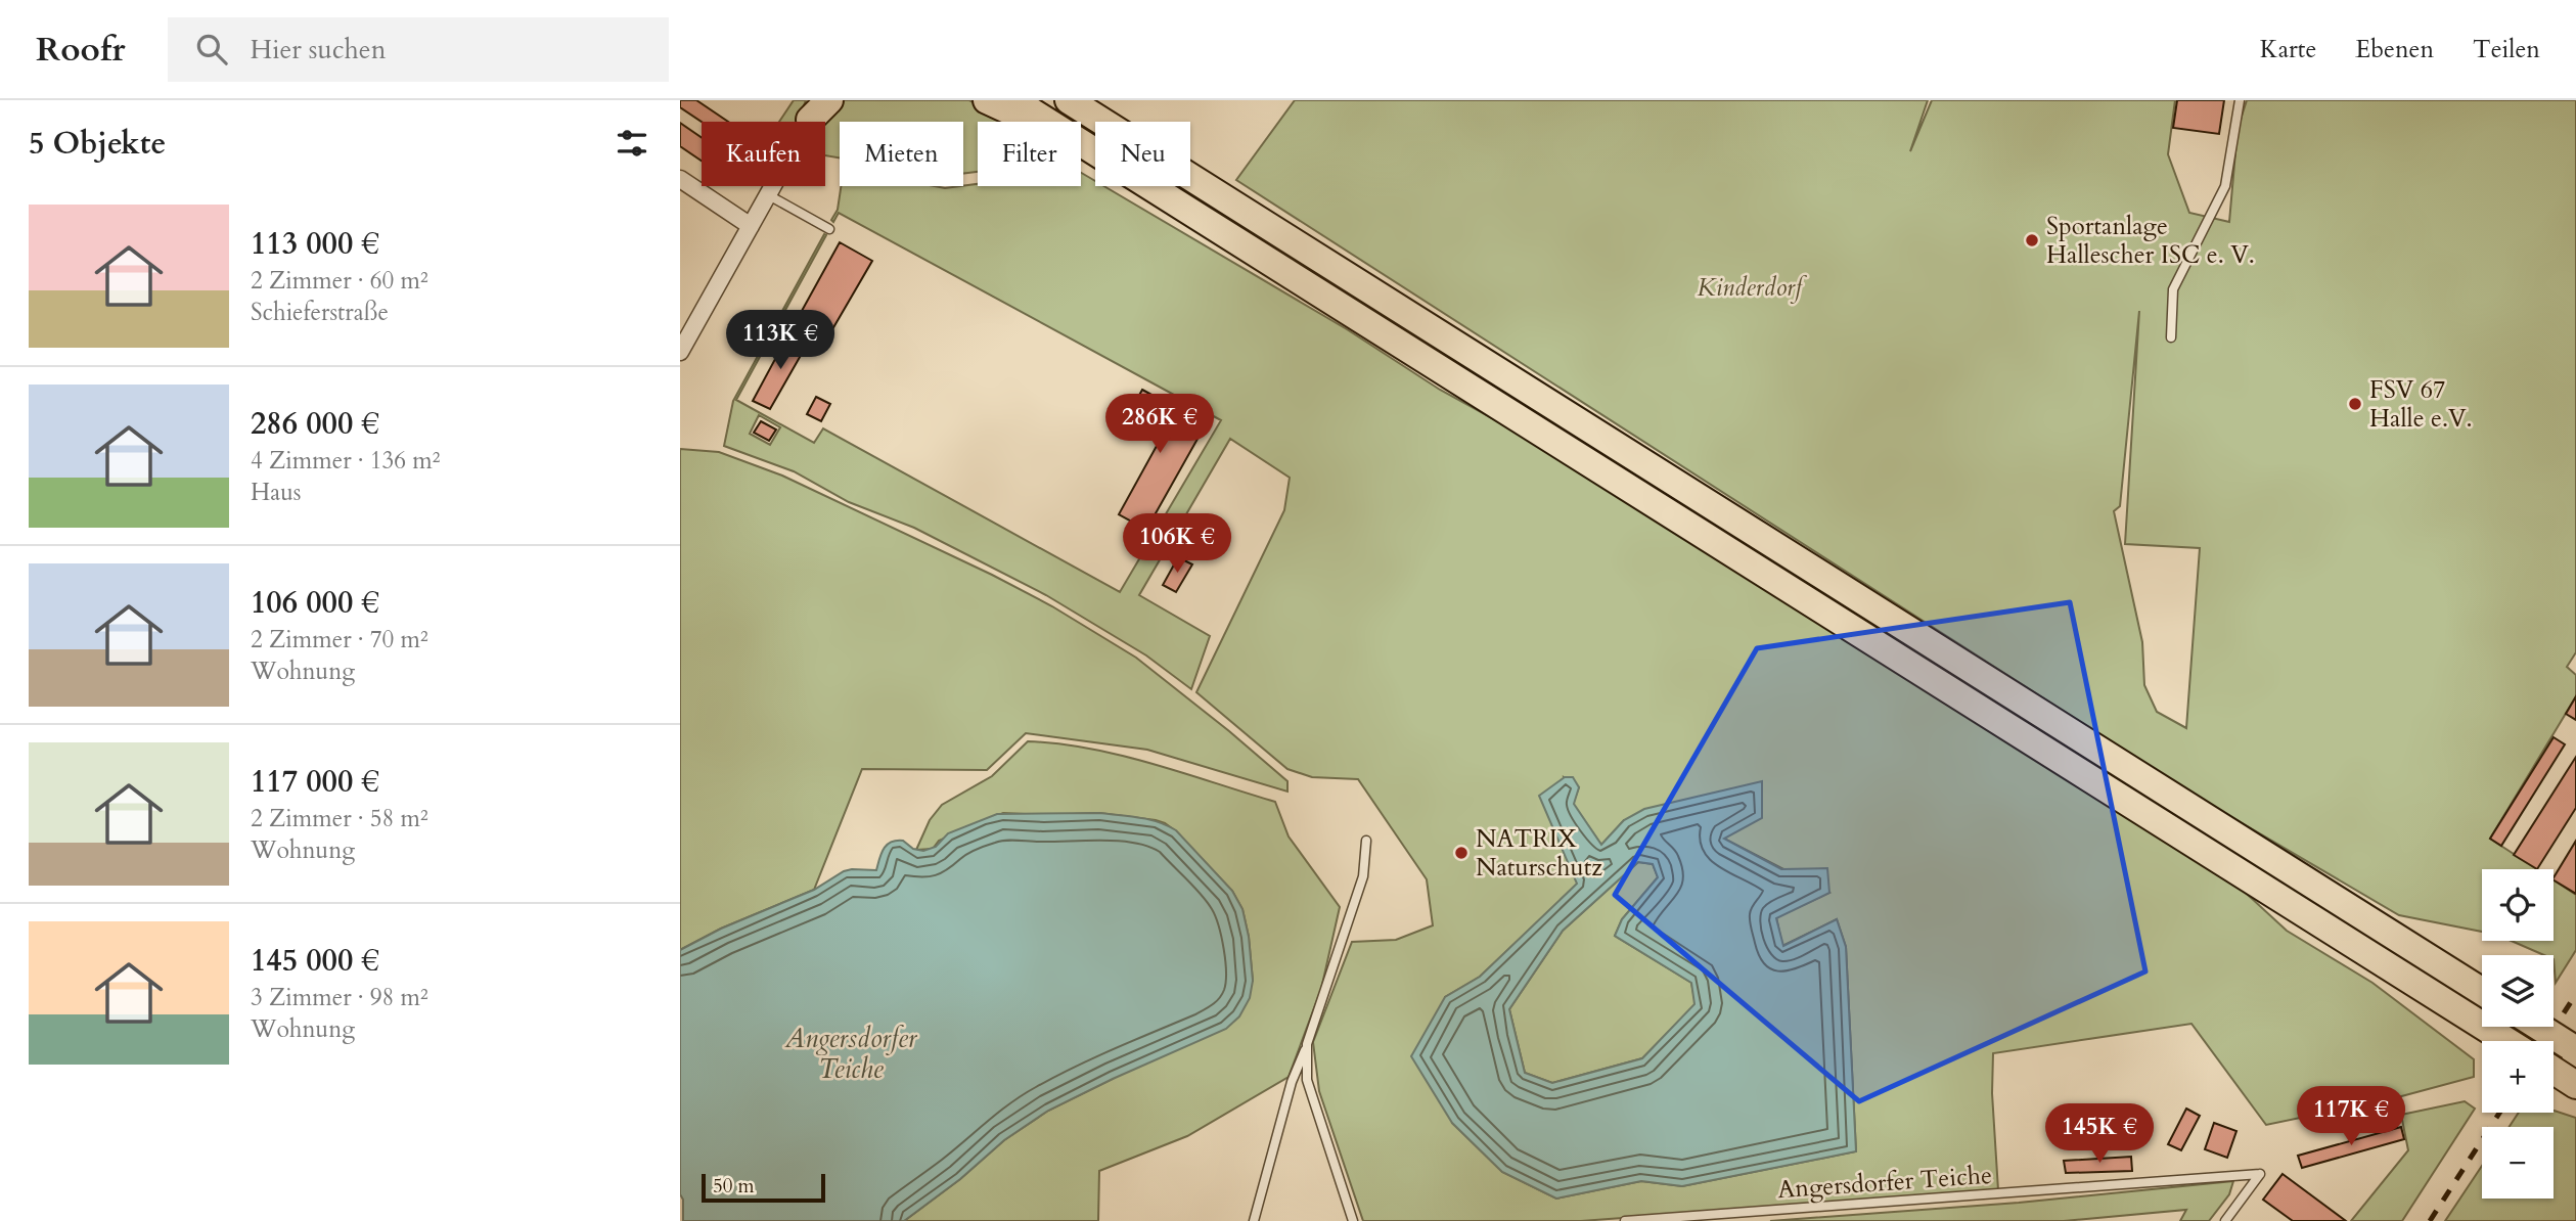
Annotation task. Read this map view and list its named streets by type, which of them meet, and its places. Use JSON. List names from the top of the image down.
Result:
{
  "streets": {
    "lane": ["Angersdorfer Teiche"]
  },
  "water": ["Angersdorfer Teiche"],
  "parks": ["Kinderdorf"],
  "places": ["Sportanlage Hallescher ISC e. V.", "FSV 67 Halle e.V.", "NATRIX Naturschutz"],
  "scale_bar": "50 m",
  "page": {
    "header": "Roofr",
    "search": "Hier suchen",
    "nav": ["Karte", "Ebenen", "Teilen"],
    "heading": "5 Objekte",
    "chip": [
      "Kaufen",
      "Mieten",
      "Filter",
      "Neu"
    ],
    "list": [
      {
        "name": "113 000 €",
        "note": "2 Zimmer · 60 m² · Schieferstraße"
      },
      {
        "name": "286 000 €",
        "note": "4 Zimmer · 136 m² · Haus"
      },
      {
        "name": "106 000 €",
        "note": "2 Zimmer · 70 m² · Wohnung"
      },
      {
        "name": "117 000 €",
        "note": "2 Zimmer · 58 m² · Wohnung"
      },
      {
        "name": "145 000 €",
        "note": "3 Zimmer · 98 m² · Wohnung"
      }
    ],
    "price": [
      "113K €",
      "286K €",
      "106K €",
      "117K €",
      "145K €"
    ],
    "map_buttons": ["+", "−"],
    "scale": "50 m"
  }
}
